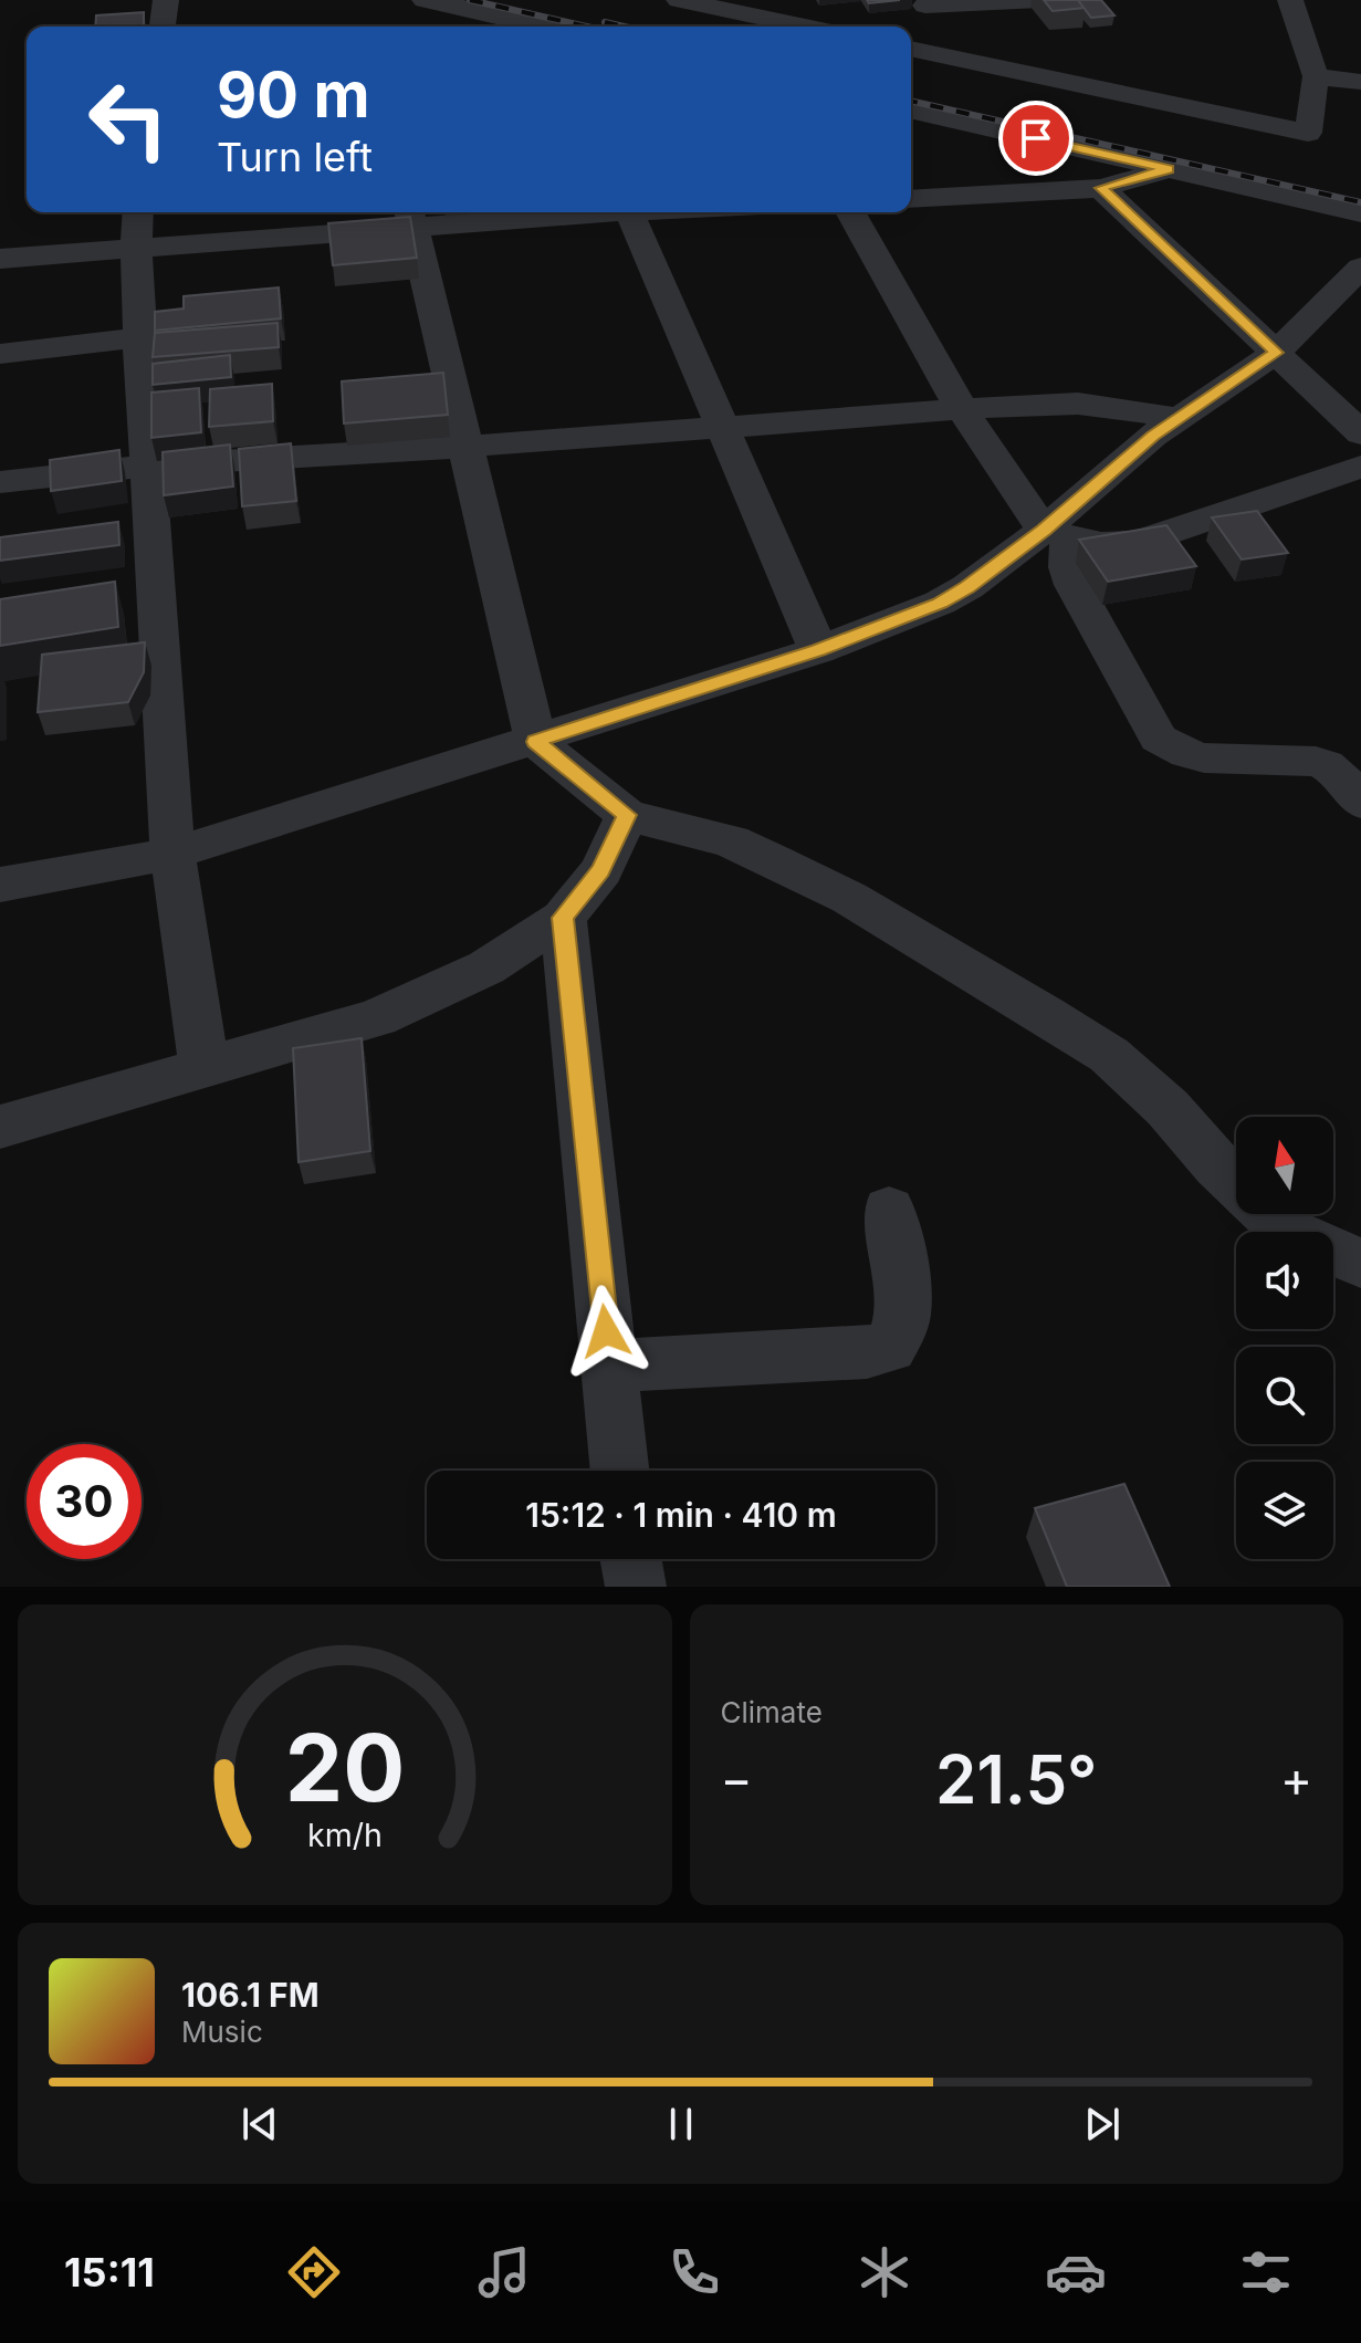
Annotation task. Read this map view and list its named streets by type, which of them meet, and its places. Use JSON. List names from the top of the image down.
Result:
{
  "north": "top",
  "page": {
    "turn": ["90 m", "Turn left"],
    "limit": "30",
    "trip": "15:12 · 1 min · 410 m",
    "tile": "Climate",
    "heat": ["−", "21.5°", "+"],
    "song": ["106.1 FM", "Music"],
    "tabs": "15:11",
    "gauge": ["20", "km/h"]
  }
}
